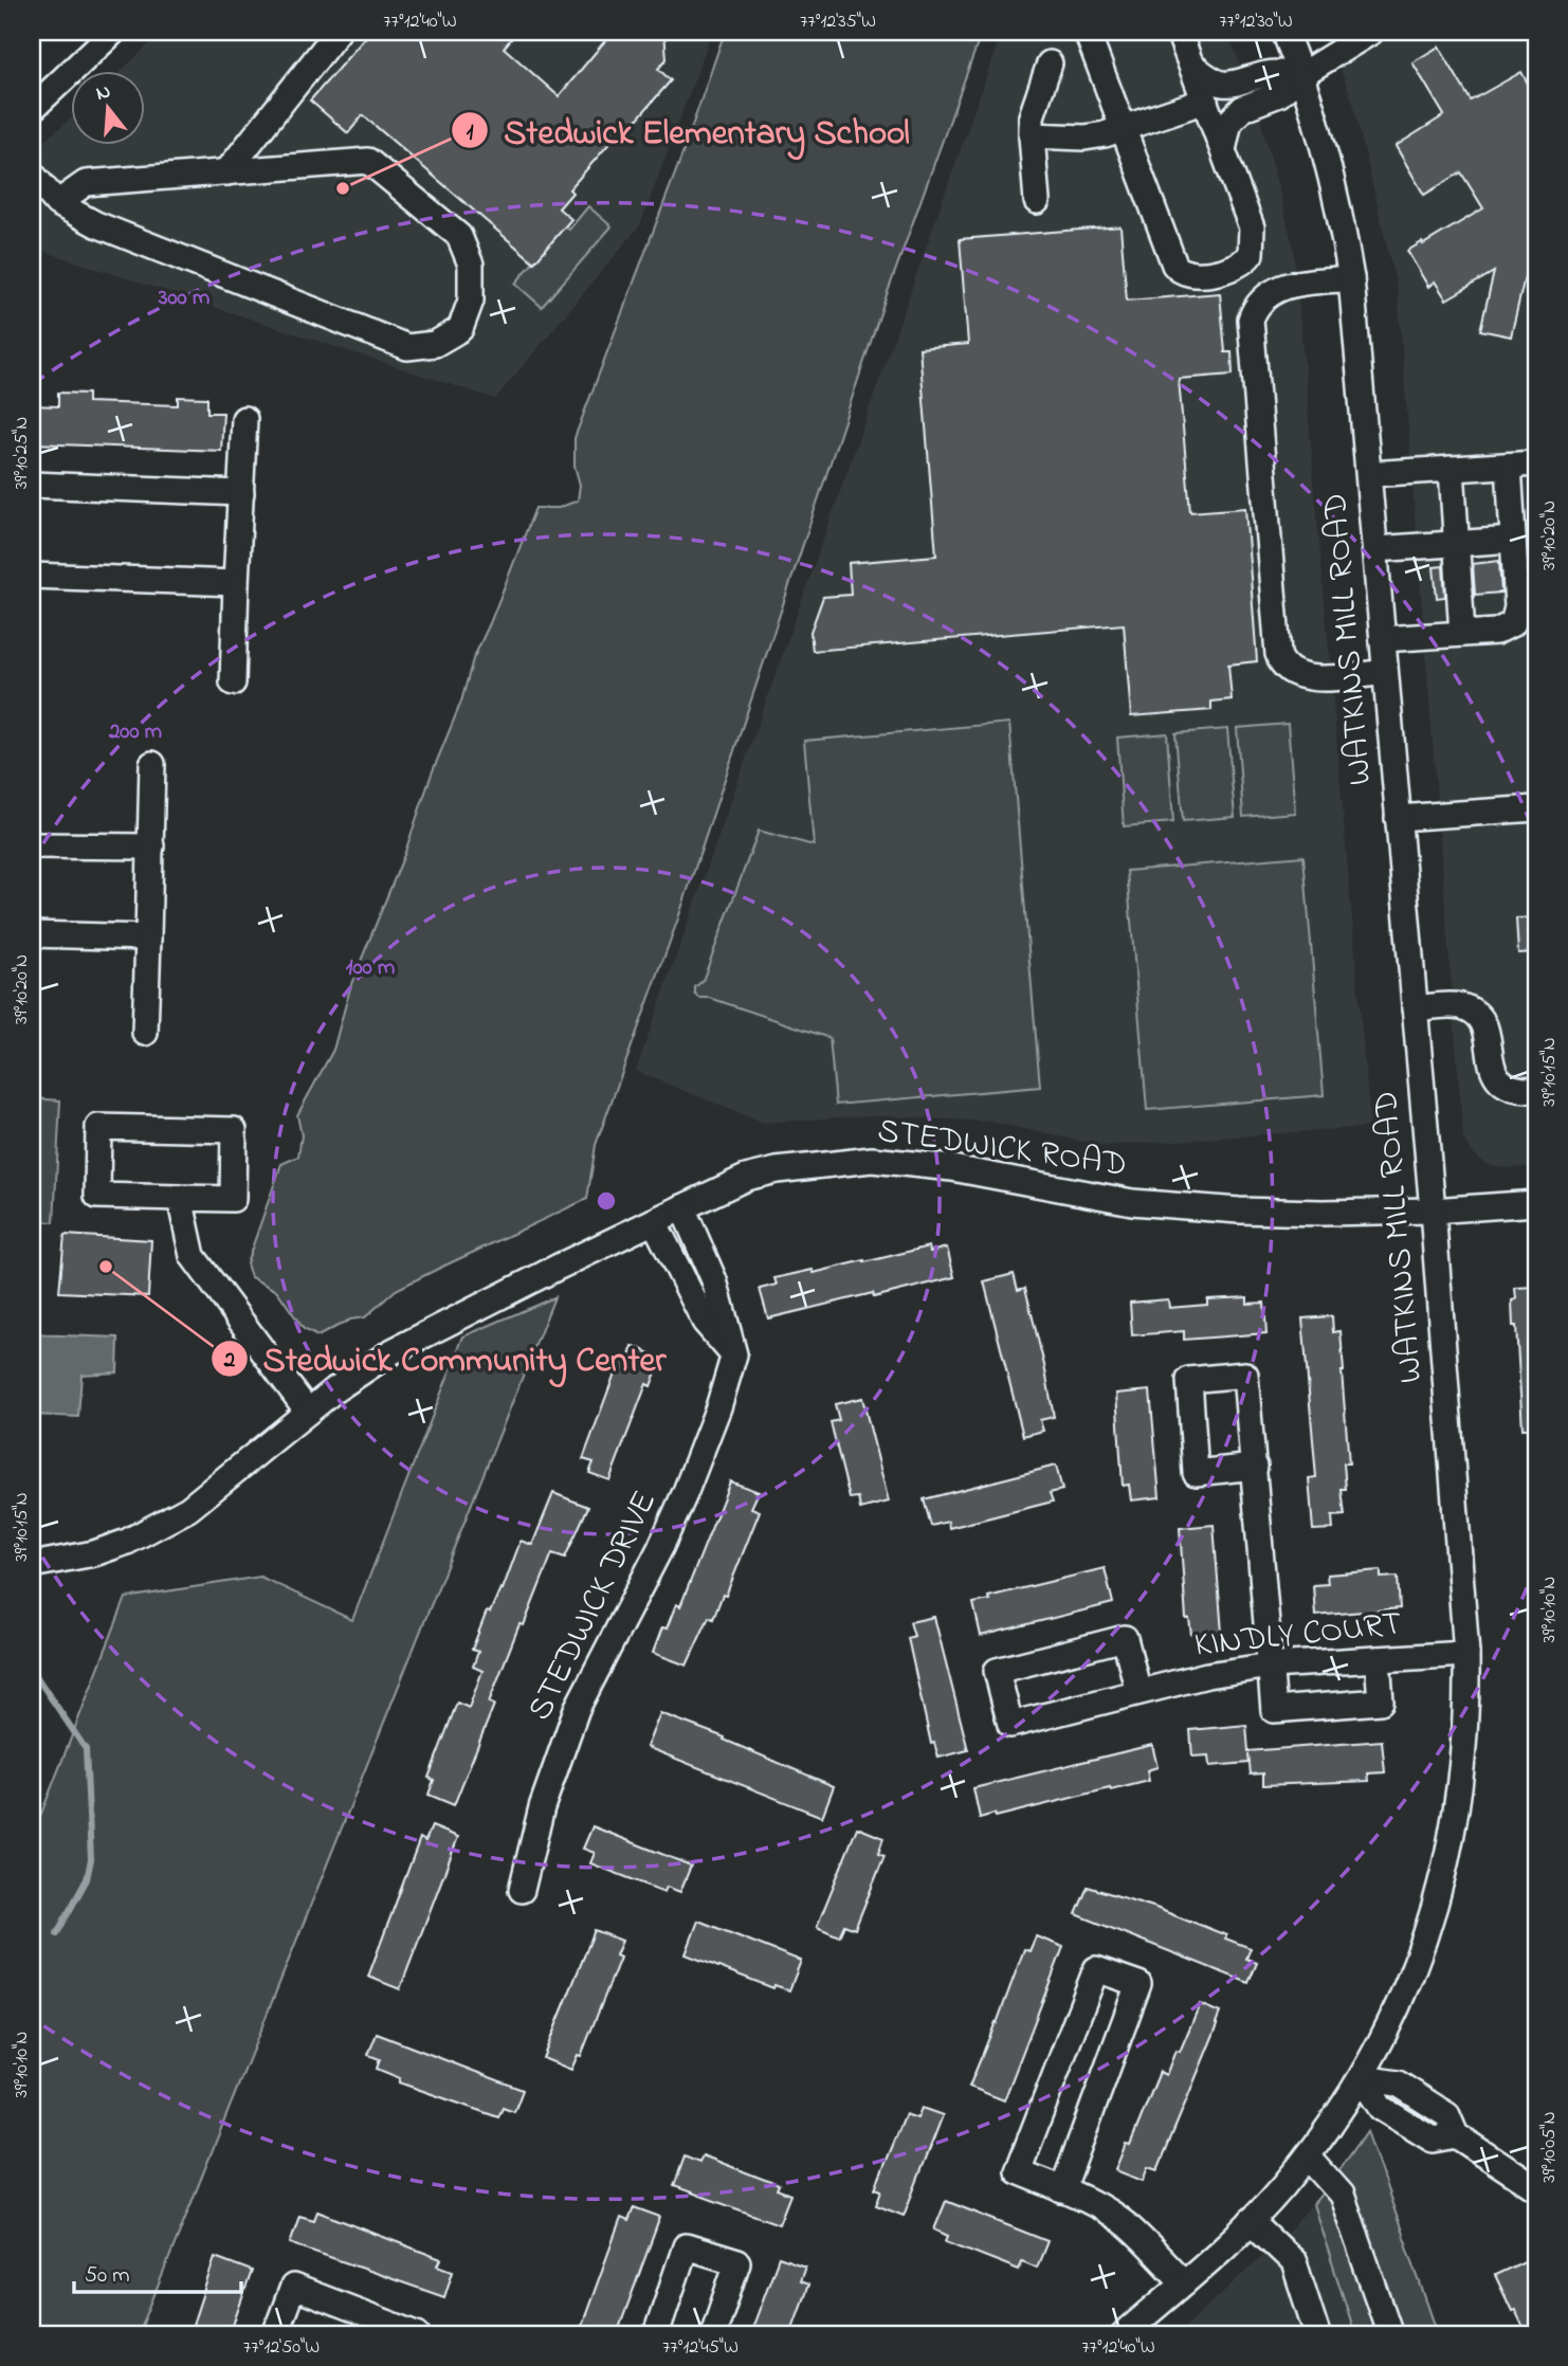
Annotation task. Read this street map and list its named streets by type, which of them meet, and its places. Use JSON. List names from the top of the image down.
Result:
{
  "streets": {
    "street": [
      "WATKINS MILL ROAD",
      "STEDWICK ROAD",
      "STEDWICK DRIVE",
      "KINDLY COURT"
    ]
  },
  "crossings": [
    ["WATKINS MILL ROAD", "STEDWICK ROAD"],
    ["WATKINS MILL ROAD", "KINDLY COURT"]
  ],
  "places": ["Stedwick Elementary School", "Stedwick Community Center"],
  "scale_bar": "50 m",
  "north": "top",
  "coordinates": [
    "77°12'40\"W",
    "77°12'35\"W",
    "77°12'30\"W",
    "39°10'25\"N",
    "39°10'20\"N",
    "39°10'15\"N",
    "39°10'10\"N",
    "39°10'05\"N",
    "77°12'50\"W",
    "77°12'45\"W"
  ],
  "rings": ["300 m", "200 m", "100 m"]
}
